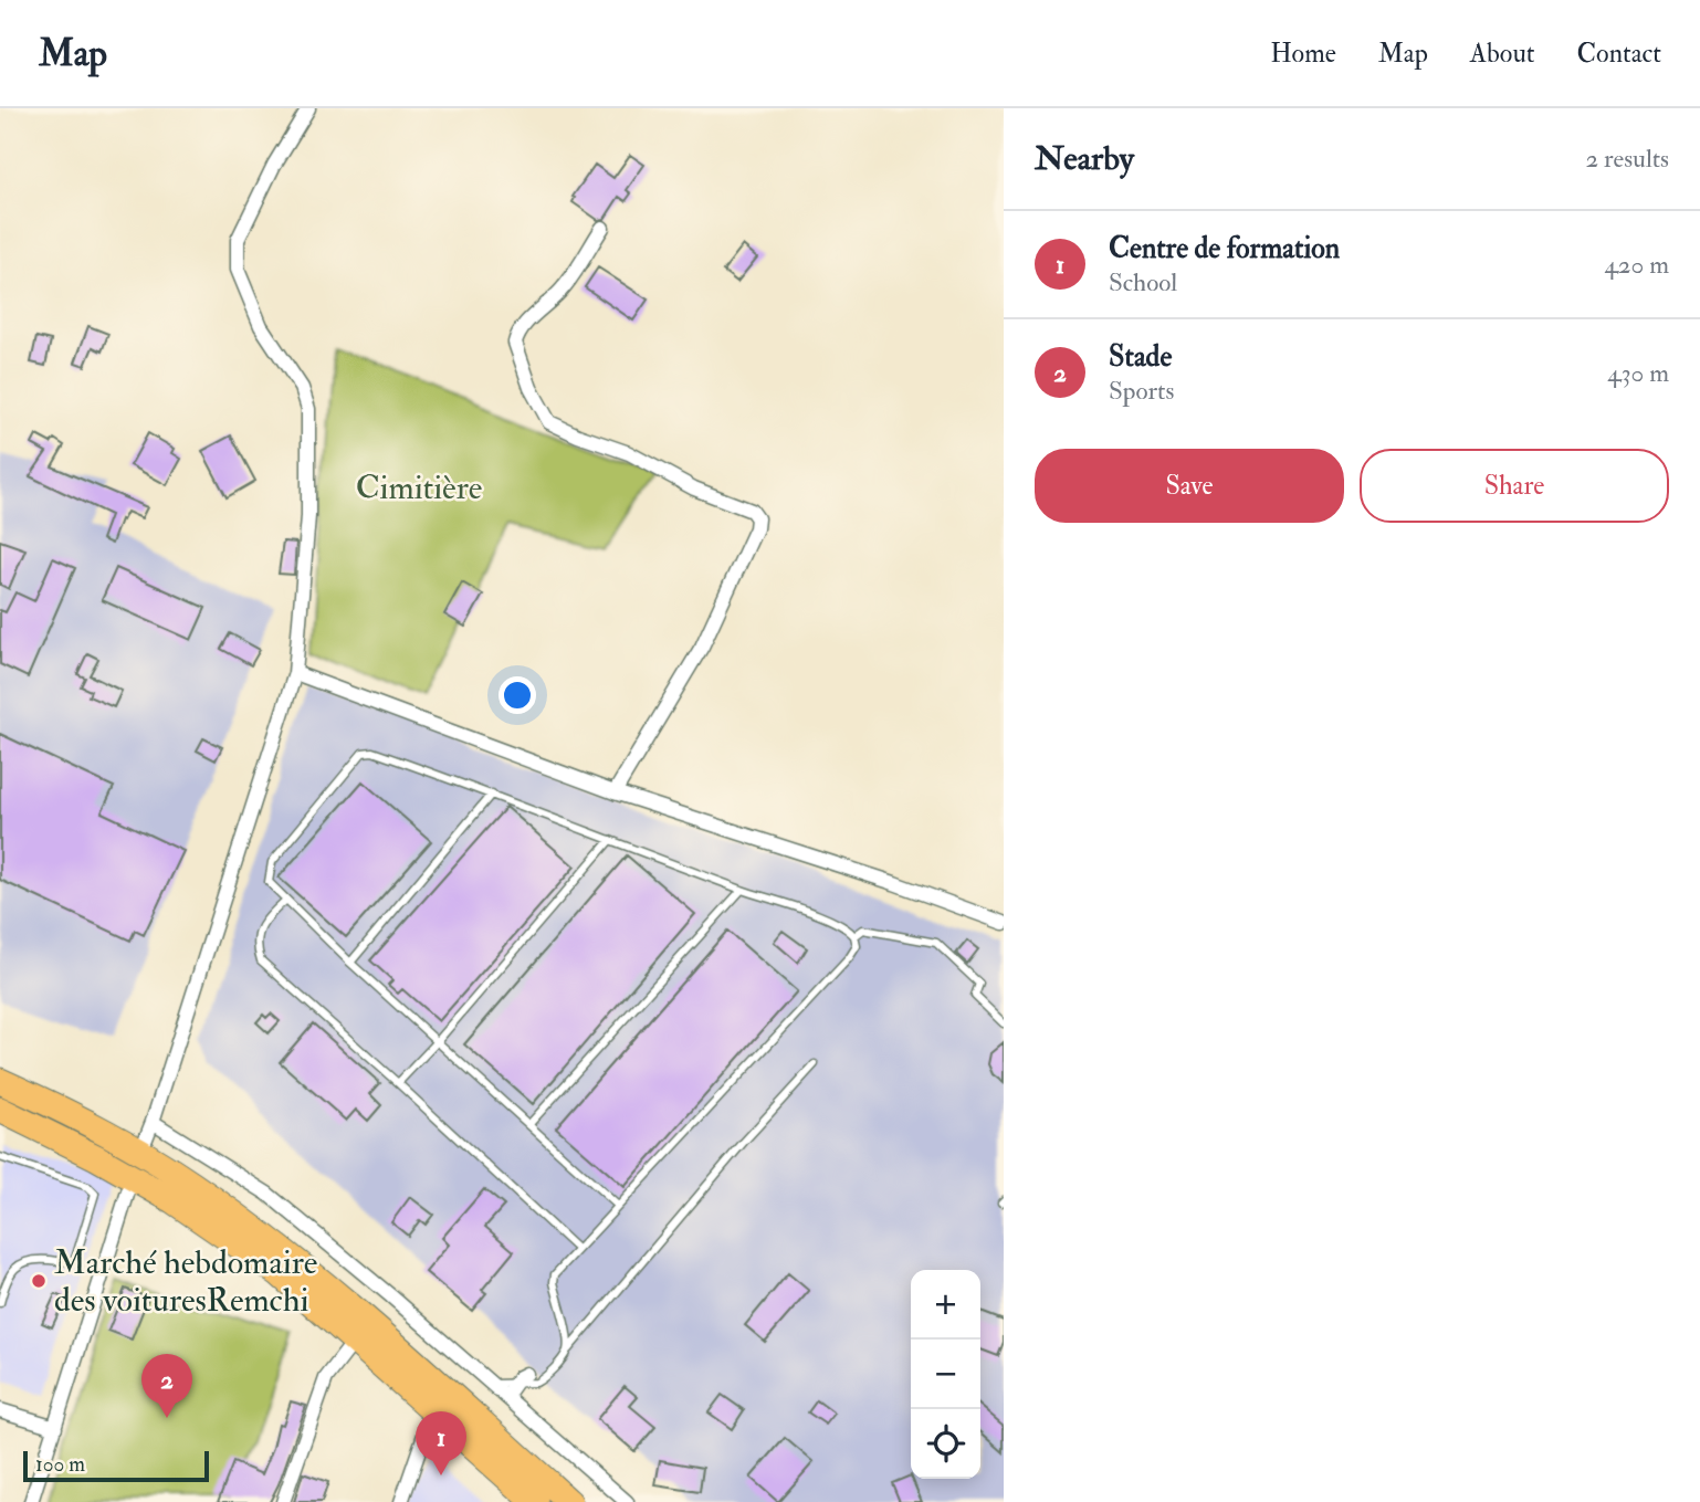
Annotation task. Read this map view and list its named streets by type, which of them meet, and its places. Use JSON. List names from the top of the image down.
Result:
{
  "parks": ["Cimitière"],
  "places": ["Marché hebdomaire des voituresRemchi"],
  "scale_bar": "100 m",
  "page": {
    "header": "Map",
    "nav": [
      "Home",
      "Map",
      "About",
      "Contact"
    ],
    "heading": ["Nearby", "2 results"],
    "list": [
      {
        "mark": "1",
        "name": "Centre de formation",
        "note": "School",
        "value": "420 m"
      },
      {
        "mark": "2",
        "name": "Stade",
        "note": "Sports",
        "value": "430 m"
      }
    ],
    "buttons": ["Save", "Share"],
    "map_buttons": ["+", "−"],
    "pins": ["2", "1"],
    "scale": "100 m"
  }
}
